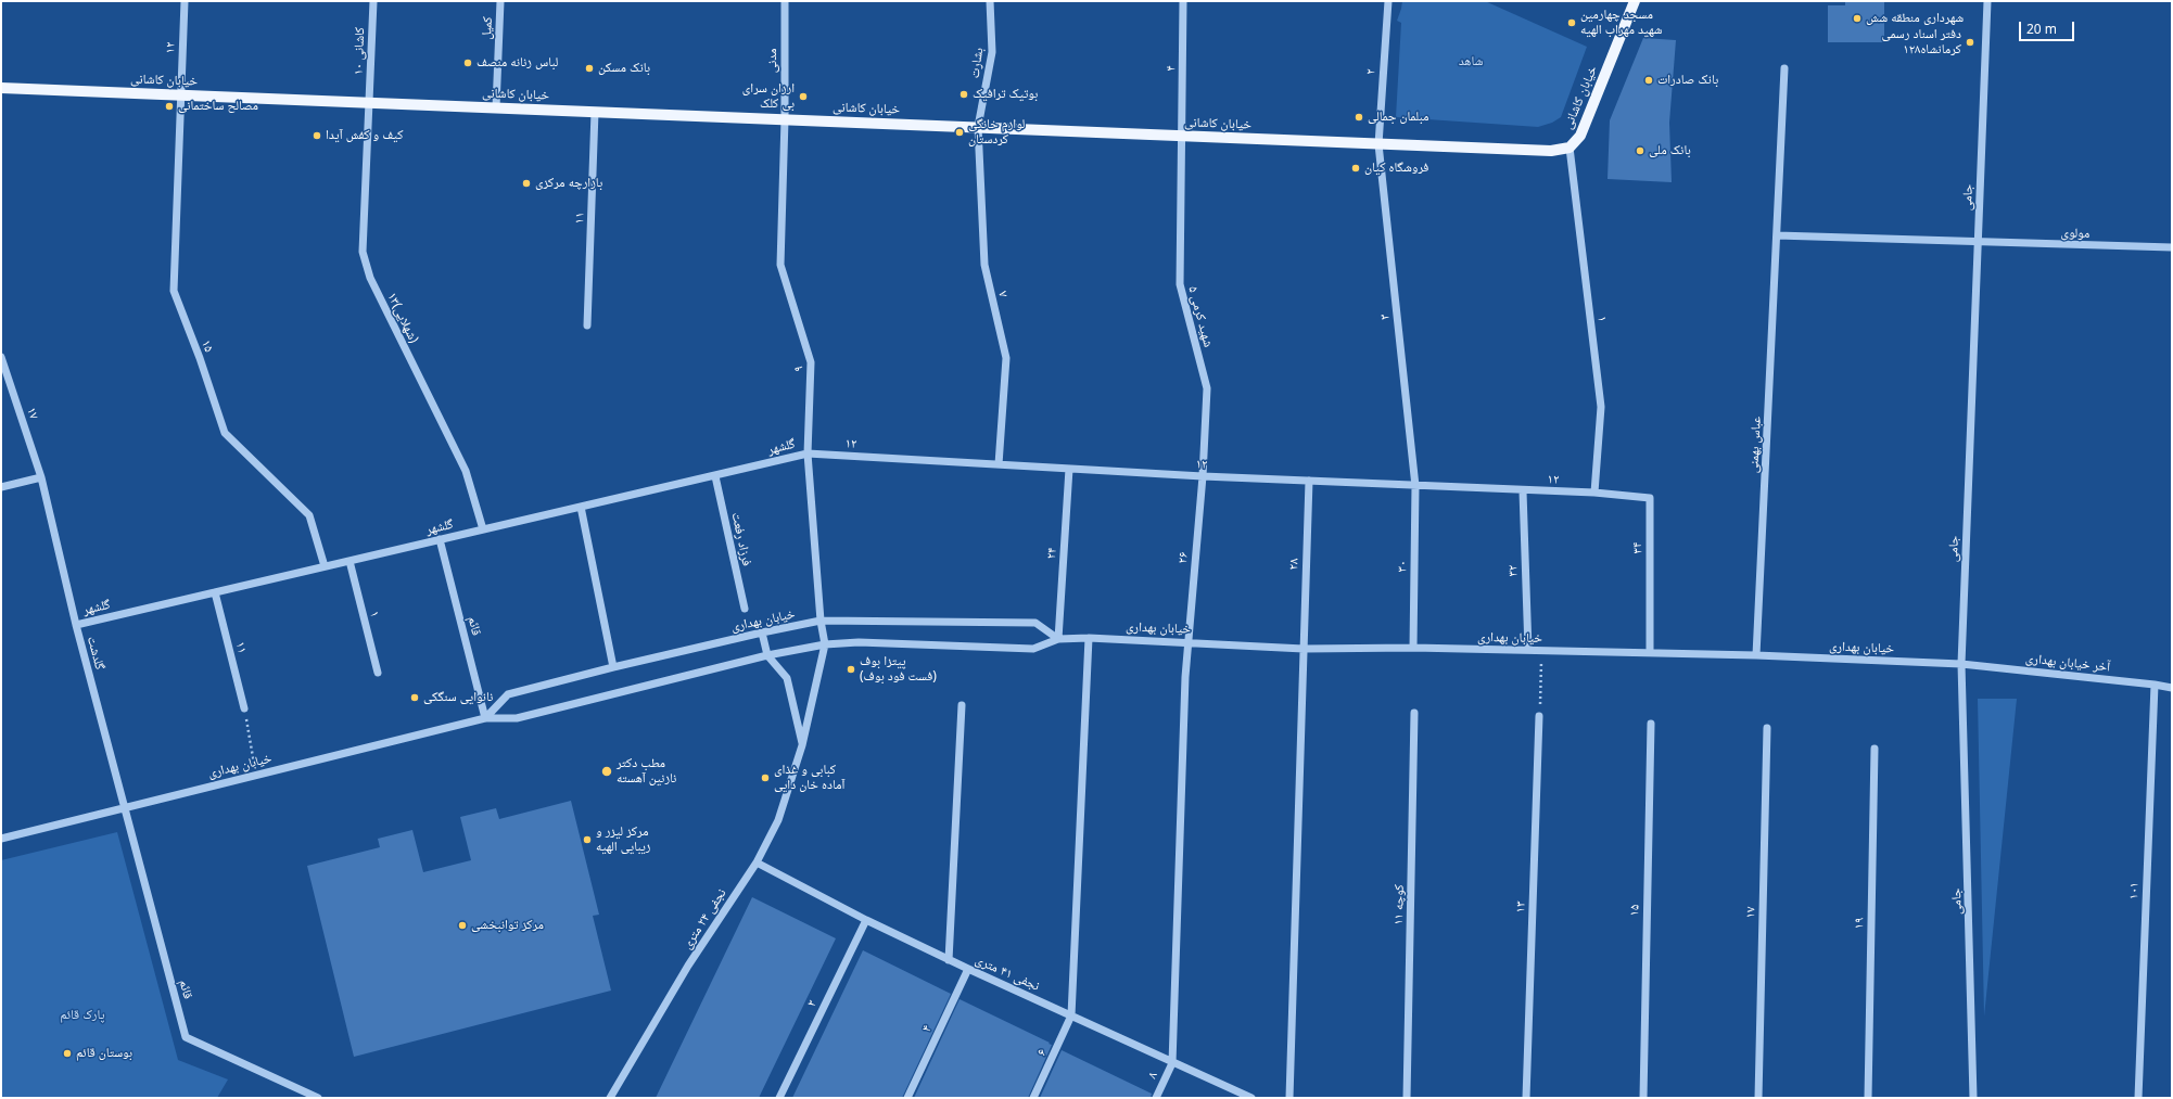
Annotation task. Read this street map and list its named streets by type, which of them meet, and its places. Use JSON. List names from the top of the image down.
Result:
{
  "streets": {
    "main road": ["خیابان کاشانی"],
    "street": [
      "کمیل",
      "۱۲",
      "کاشانی ۱۰",
      "مدنی",
      "بشارت",
      "۴",
      "۲",
      "جامی",
      "۱۱",
      "مولوی",
      "۷",
      "۵ شهید کرمی",
      "۳",
      "۱۳(شهلایی)",
      "۱",
      "۱۵",
      "۹",
      "۱۷",
      "عباس بهمنی",
      "گلشهر",
      "فرزاد رفعت",
      "۳۴",
      "۲۴",
      "۲۶",
      "۲۸",
      "۳۰",
      "۳۲",
      "خیابان بهداری",
      "قائم",
      "گلدشت",
      "آخر خیابان بهداری",
      "۱۰۱",
      "کوچه ۱۱",
      "۱۳",
      "نجفی ۲۴ متری",
      "۱۹",
      "نجفی ۴۱ متری",
      "۶",
      "۸"
    ]
  },
  "crossings": [
    ["کمیل", "خیابان کاشانی"],
    ["۱۲", "خیابان کاشانی"],
    ["۱۲", "۷"],
    ["۱۲", "۵ شهید کرمی"],
    ["۱۲", "۳"],
    ["۱۲", "۱"],
    ["۱۲", "۱۵"],
    ["۱۲", "۹"],
    ["۱۲", "گلشهر"],
    ["۱۲", "۳۴"],
    ["۱۲", "۲۴"],
    ["۱۲", "۲۶"],
    ["۱۲", "۲۸"],
    ["۱۲", "۳۰"],
    ["۱۲", "۳۲"],
    ["کاشانی ۱۰", "خیابان کاشانی"],
    ["کاشانی ۱۰", "۱۳(شهلایی)"],
    ["مدنی", "خیابان کاشانی"],
    ["مدنی", "۹"],
    ["بشارت", "خیابان کاشانی"],
    ["بشارت", "۷"],
    ["۴", "خیابان کاشانی"],
    ["۴", "۵ شهید کرمی"],
    ["۴", "نجفی ۴۱ متری"],
    ["۲", "خیابان کاشانی"],
    ["۲", "۳"],
    ["۲", "نجفی ۴۱ متری"],
    ["خیابان کاشانی", "۱۱"],
    ["خیابان کاشانی", "۷"],
    ["خیابان کاشانی", "۵ شهید کرمی"],
    ["خیابان کاشانی", "۳"],
    ["خیابان کاشانی", "۱۳(شهلایی)"],
    ["خیابان کاشانی", "۱"],
    ["خیابان کاشانی", "۱۵"],
    ["خیابان کاشانی", "۹"],
    ["جامی", "مولوی"],
    ["جامی", "خیابان بهداری"],
    ["جامی", "آخر خیابان بهداری"],
    ["۱۱", "گلشهر"],
    ["۵ شهید کرمی", "۲۶"],
    ["۳", "۳۰"],
    ["۱۳(شهلایی)", "گلشهر"],
    ["۱", "گلشهر"],
    ["۱", "۳۴"],
    ["۱۵", "گلشهر"],
    ["۹", "گلشهر"],
    ["۹", "خیابان بهداری"],
    ["۹", "نجفی ۲۴ متری"],
    ["۱۷", "گلدشت"],
    ["عباس بهمنی", "خیابان بهداری"],
    ["گلشهر", "فرزاد رفعت"],
    ["گلشهر", "قائم"],
    ["گلشهر", "گلدشت"],
    ["۳۴", "خیابان بهداری"],
    ["۲۴", "خیابان بهداری"],
    ["۲۶", "خیابان بهداری"],
    ["۲۶", "نجفی ۴۱ متری"],
    ["۲۶", "۸"],
    ["۲۸", "خیابان بهداری"],
    ["۳۰", "خیابان بهداری"],
    ["۳۲", "خیابان بهداری"],
    ["خیابان بهداری", "قائم"],
    ["خیابان بهداری", "گلدشت"],
    ["خیابان بهداری", "آخر خیابان بهداری"],
    ["خیابان بهداری", "نجفی ۲۴ متری"],
    ["قائم", "گلدشت"],
    ["آخر خیابان بهداری", "۱۰۱"],
    ["نجفی ۲۴ متری", "نجفی ۴۱ متری"],
    ["نجفی ۴۱ متری", "۶"],
    ["نجفی ۴۱ متری", "۸"]
  ],
  "parks": ["شاهد", "پارک قائم"],
  "places": [
    "شهرداری منطقه شش",
    "مسجد چهارمین شهید مهراب الهیه",
    "دفتر اسناد رسمی ۱۲۸کرمانشاه",
    "لباس زنانه منصف",
    "بانک مسکن",
    "بانک صادرات",
    "بوتیک ترافیک",
    "ارزان سرای بی کلک",
    "مصالح ساختمانی",
    "مبلمان جمالی",
    "لوازم خانگی کردستان",
    "کیف و کفش آیدا",
    "بانک ملی",
    "فروشگاه کیان",
    "بازارچه مرکزی",
    "پیتزا بوف (فست فود بوف)",
    "نانوایی سنگکی",
    "مطب دکتر نازنین آهسته",
    "کبابی و غذای آماده خان دایی",
    "مرکز لیزر و زیبایی الهیه",
    "مرکز توانبخشی",
    "بوستان قائم"
  ],
  "scale_bar": "20 m"
}
